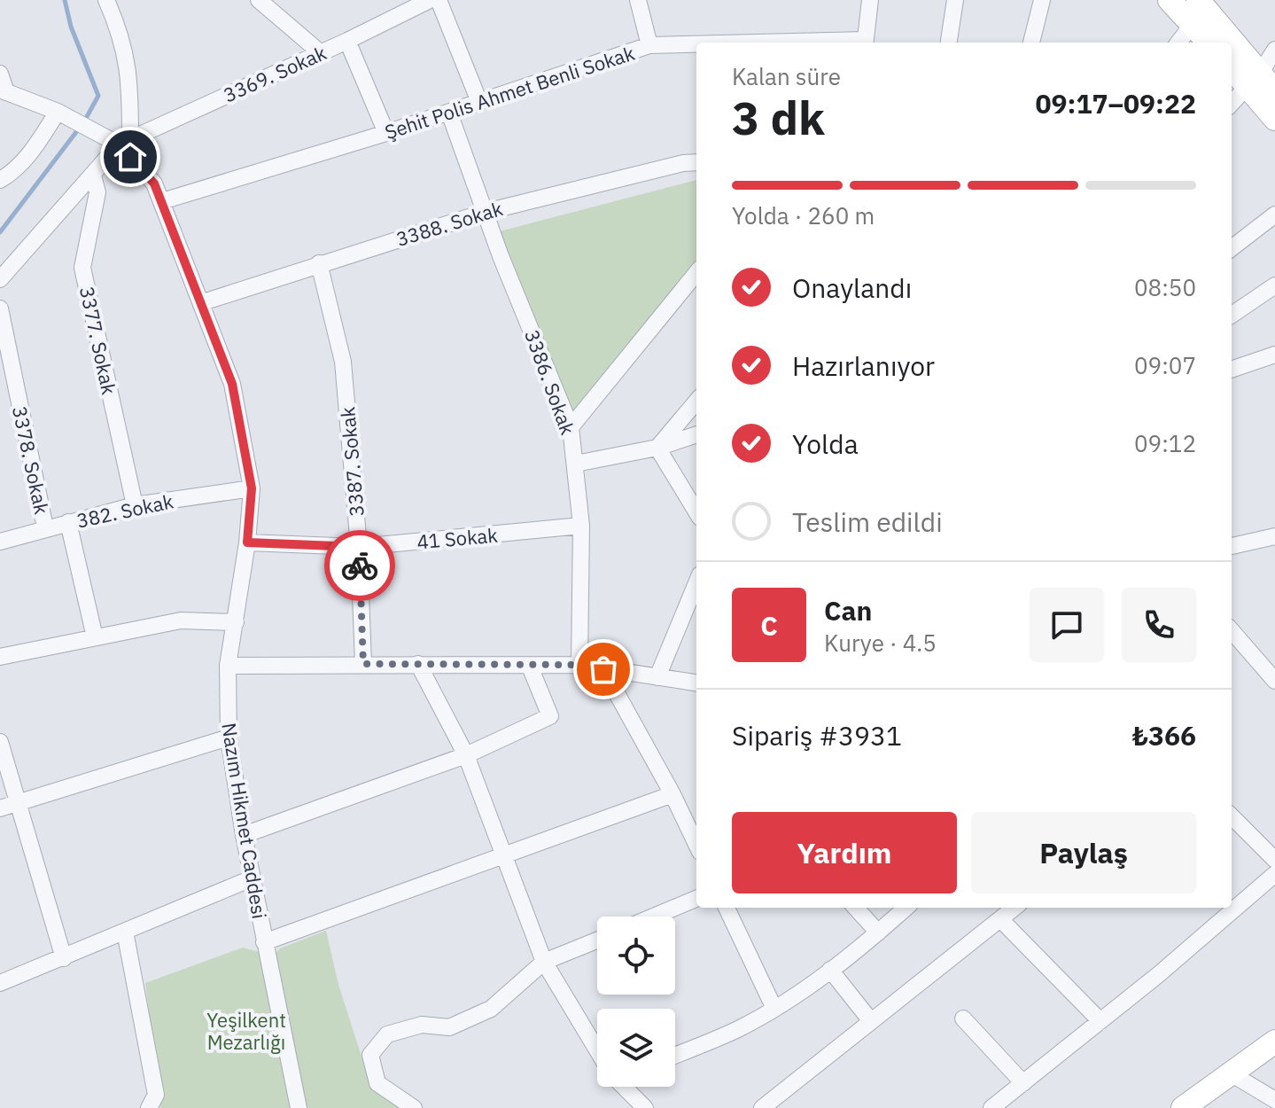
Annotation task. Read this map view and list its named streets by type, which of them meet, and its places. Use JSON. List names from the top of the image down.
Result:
{
  "streets": {
    "street": [
      "3369. Sokak",
      "Şehit Polis Ahmet Benli Sokak",
      "3388. Sokak",
      "3377. Sokak",
      "3386. Sokak",
      "3378. Sokak",
      "3387. Sokak",
      "382. Sokak",
      "41 Sokak",
      "Nazım Hikmet Caddesi"
    ]
  },
  "crossings": [
    ["3369. Sokak", "Nazım Hikmet Caddesi"],
    ["Şehit Polis Ahmet Benli Sokak", "3386. Sokak"],
    ["Şehit Polis Ahmet Benli Sokak", "Nazım Hikmet Caddesi"],
    ["3388. Sokak", "3386. Sokak"],
    ["3388. Sokak", "3387. Sokak"],
    ["3388. Sokak", "Nazım Hikmet Caddesi"],
    ["3377. Sokak", "382. Sokak"],
    ["3386. Sokak", "41 Sokak"],
    ["3378. Sokak", "382. Sokak"],
    ["3387. Sokak", "41 Sokak"],
    ["382. Sokak", "Nazım Hikmet Caddesi"],
    ["41 Sokak", "Nazım Hikmet Caddesi"]
  ],
  "parks": ["Yeşilkent Mezarlığı"],
  "page": {
    "heading": ["3 dk", "Kalan süre", "09:17–09:22"],
    "panel": [
      "Can",
      "Kurye · 4.5",
      "Sipariş #3931",
      "₺366"
    ],
    "bar": "Yolda · 260 m",
    "list": [
      ["Onaylandı", "08:50"],
      ["Hazırlanıyor", "09:07"],
      ["Yolda", "09:12"],
      "Teslim edildi"
    ],
    "round": "C",
    "buttons": ["Yardım", "Paylaş"]
  }
}
